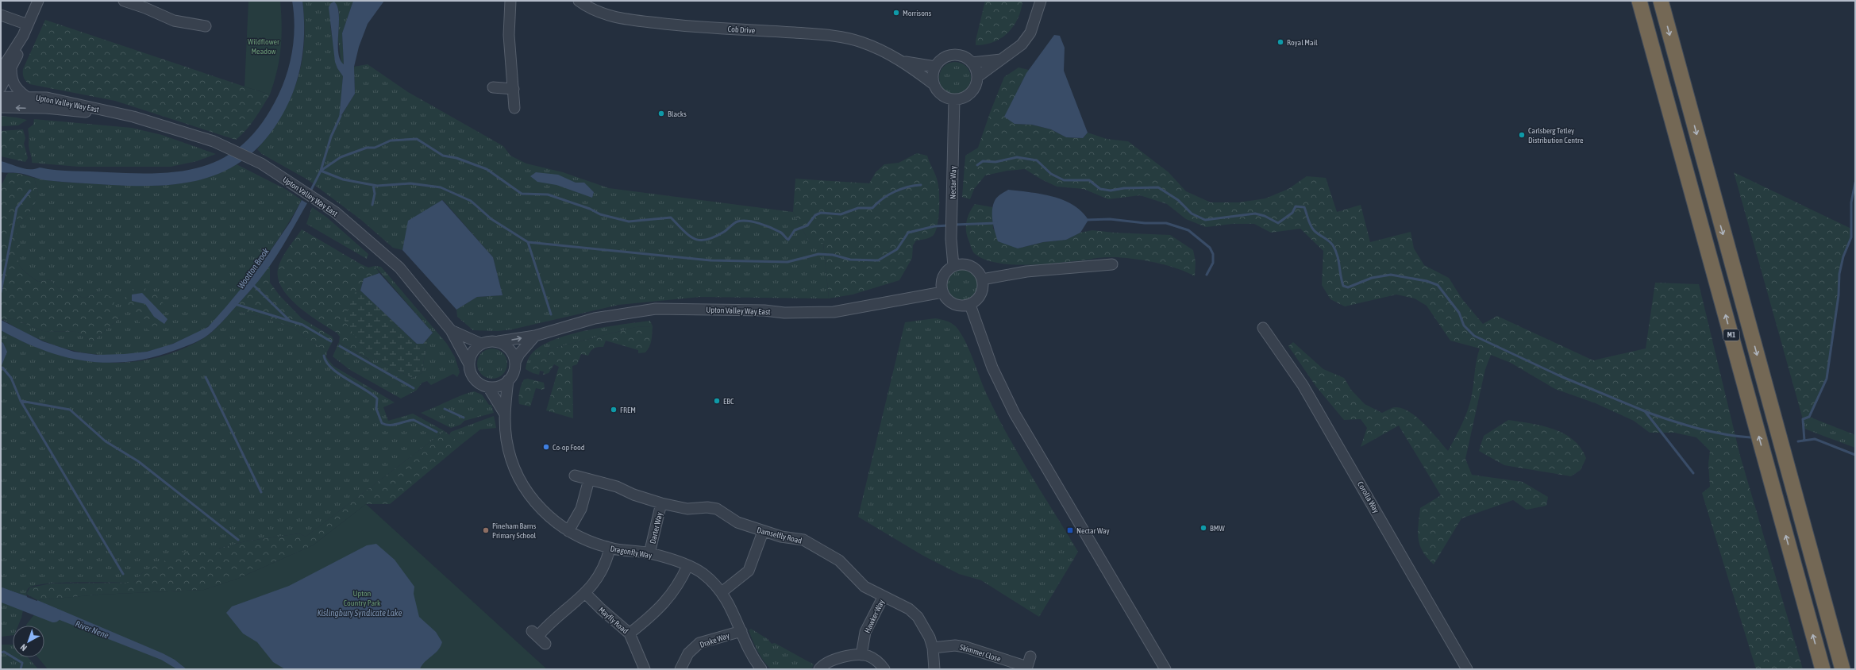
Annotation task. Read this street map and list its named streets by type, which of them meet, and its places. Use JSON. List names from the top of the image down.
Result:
{
  "streets": {
    "highway": ["M1"],
    "street": [
      "Cob Drive",
      "Upton Valley Way East",
      "Nectar Way",
      "Corolla Way",
      "Darter Way",
      "Damselfly Road",
      "Dragonfly Way",
      "Hawker Way",
      "Mayfly Road",
      "Drake Way",
      "Skimmer Close"
    ]
  },
  "crossings": [
    ["Cob Drive", "Nectar Way"],
    ["Upton Valley Way East", "Nectar Way"],
    ["Upton Valley Way East", "Dragonfly Way"],
    ["Darter Way", "Damselfly Road"],
    ["Darter Way", "Dragonfly Way"],
    ["Damselfly Road", "Hawker Way"],
    ["Damselfly Road", "Skimmer Close"],
    ["Dragonfly Way", "Drake Way"]
  ],
  "water": ["Wootton Brook", "Kislingbury Syndicate Lake", "River Nene"],
  "parks": ["Wildflower Meadow", "Upton Country Park"],
  "places": {
    "other": [
      "Morrisons",
      "Royal Mail",
      "Blacks",
      "Carlsberg Tetley Distribution Centre",
      "EBC",
      "FREM",
      "Co-op Food",
      "BMW",
      "Pineham Barns Primary School"
    ],
    "transit": ["Nectar Way"]
  },
  "north": "bottom left"
}
